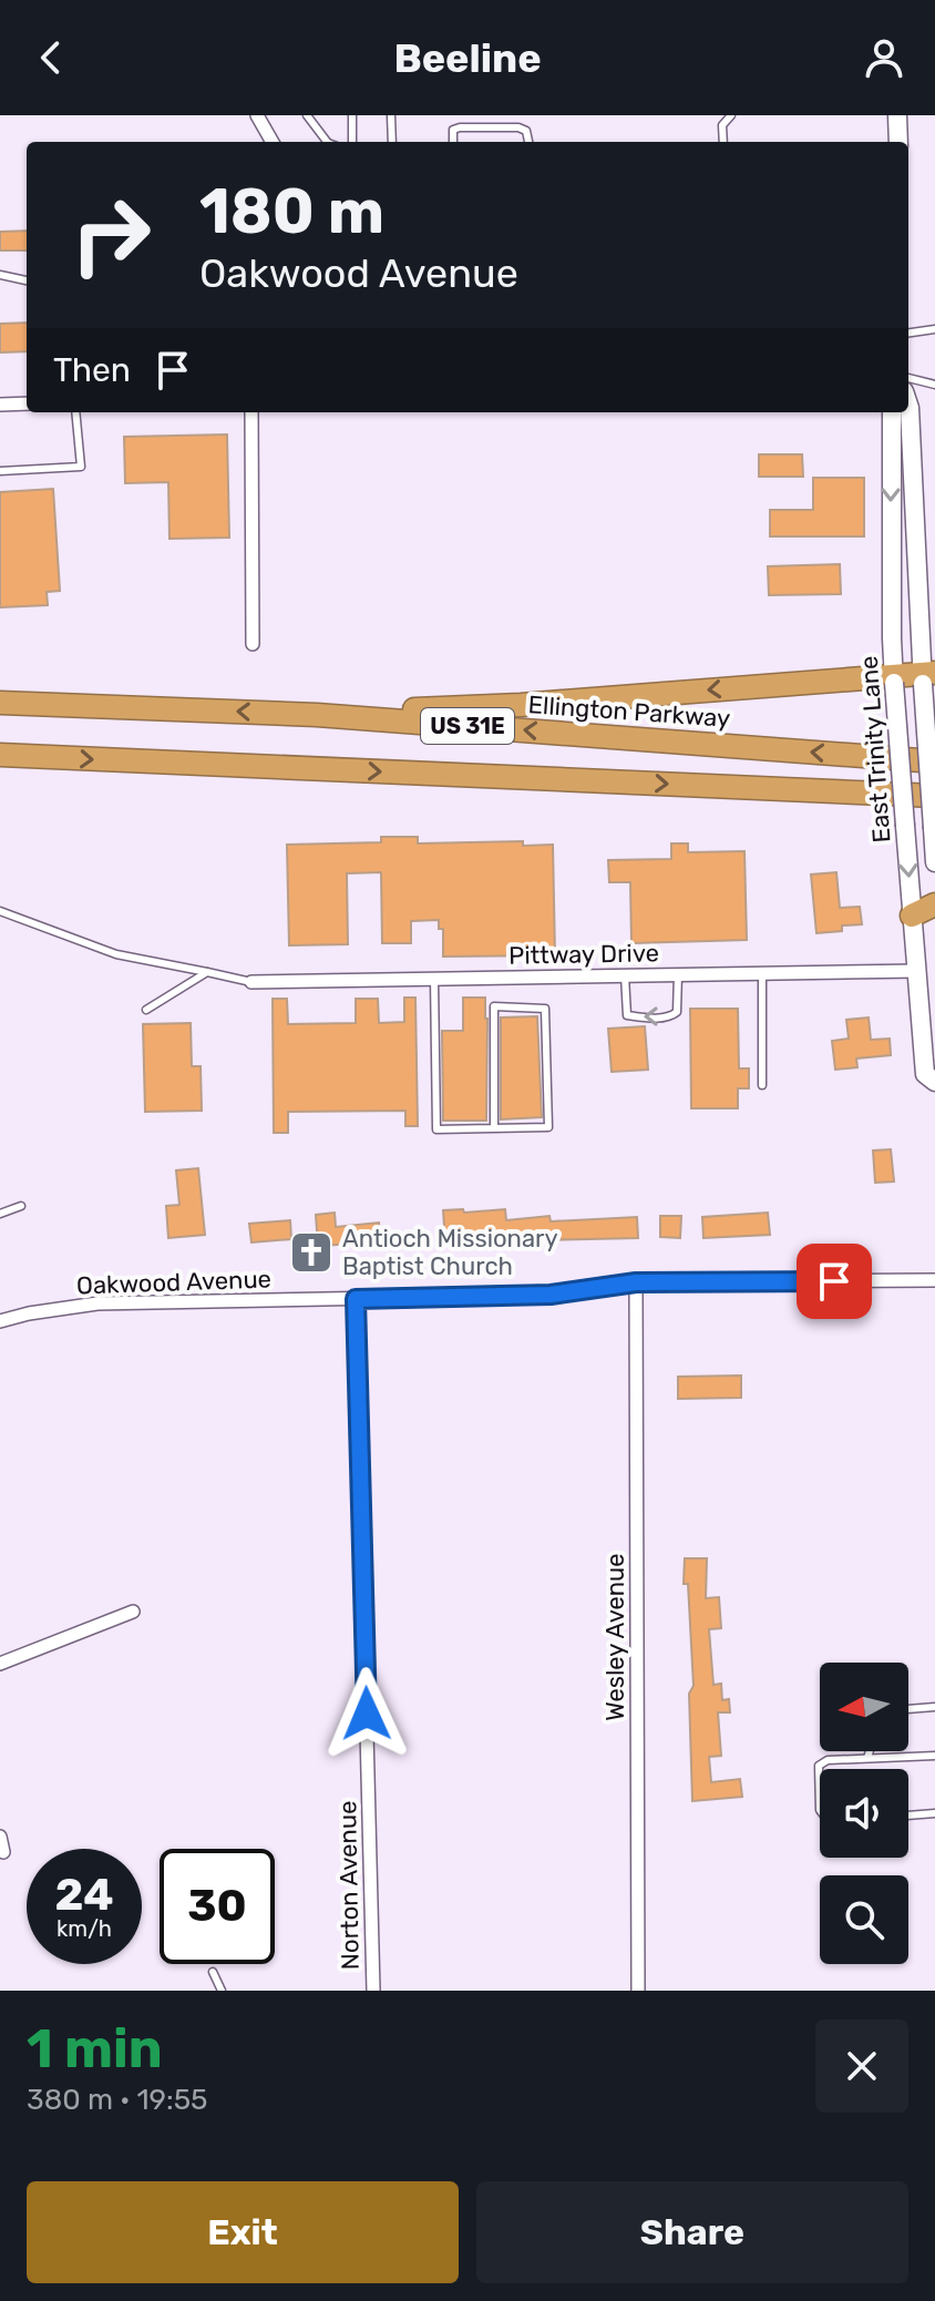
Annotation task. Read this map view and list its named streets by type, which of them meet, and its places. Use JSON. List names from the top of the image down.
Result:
{
  "streets": {
    "highway": ["Ellington Parkway", "US 31E"],
    "main road": ["East Trinity Lane"],
    "street": [
      "Pittway Drive",
      "Oakwood Avenue",
      "Wesley Avenue",
      "Norton Avenue"
    ]
  },
  "crossings": [
    ["East Trinity Lane", "Pittway Drive"],
    ["Oakwood Avenue", "Wesley Avenue"],
    ["Oakwood Avenue", "Norton Avenue"]
  ],
  "places": {
    "church": ["Antioch Missionary Baptist Church"]
  },
  "north": "left",
  "page": {
    "header": "Beeline",
    "turn": ["180 m", "Oakwood Avenue"],
    "then": "Then",
    "speed": "24 km/h",
    "limit": "30",
    "heading": ["1 min", "380 m · 19:55"],
    "buttons": ["Exit", "Share"]
  }
}
